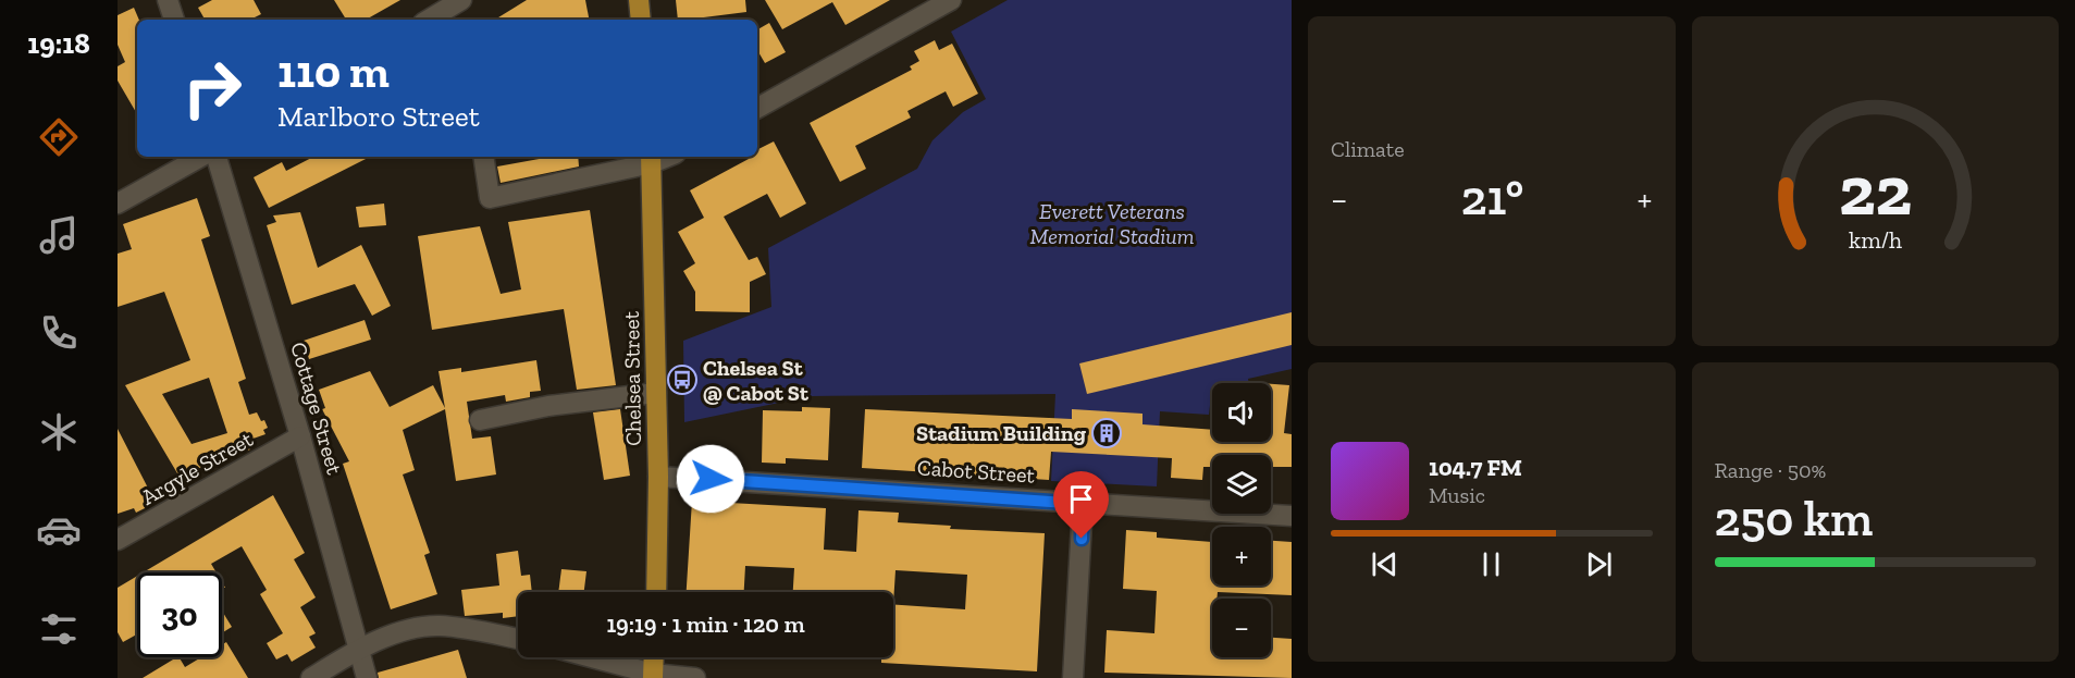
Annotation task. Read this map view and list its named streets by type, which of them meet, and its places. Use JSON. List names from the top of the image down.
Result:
{
  "streets": {
    "main road": ["Chelsea Street"],
    "street": ["Cottage Street", "Argyle Street", "Cabot Street"]
  },
  "crossings": [
    ["Chelsea Street", "Cabot Street"],
    ["Cottage Street", "Argyle Street"]
  ],
  "parks": ["Everett Veterans Memorial Stadium"],
  "places": {
    "bus stop": ["Chelsea St @ Cabot St"],
    "building": ["Stadium Building"]
  },
  "page": {
    "tabs": "19:18",
    "tile": [
      "Climate",
      ["Range · 50%", "250 km"]
    ],
    "turn": ["110 m", "Marlboro Street"],
    "heat": ["−", "21°", "+"],
    "map_buttons": ["+", "−"],
    "song": ["104.7 FM", "Music"],
    "limit": "30",
    "trip": "19:19 · 1 min · 120 m",
    "gauge": ["22", "km/h"]
  }
}
